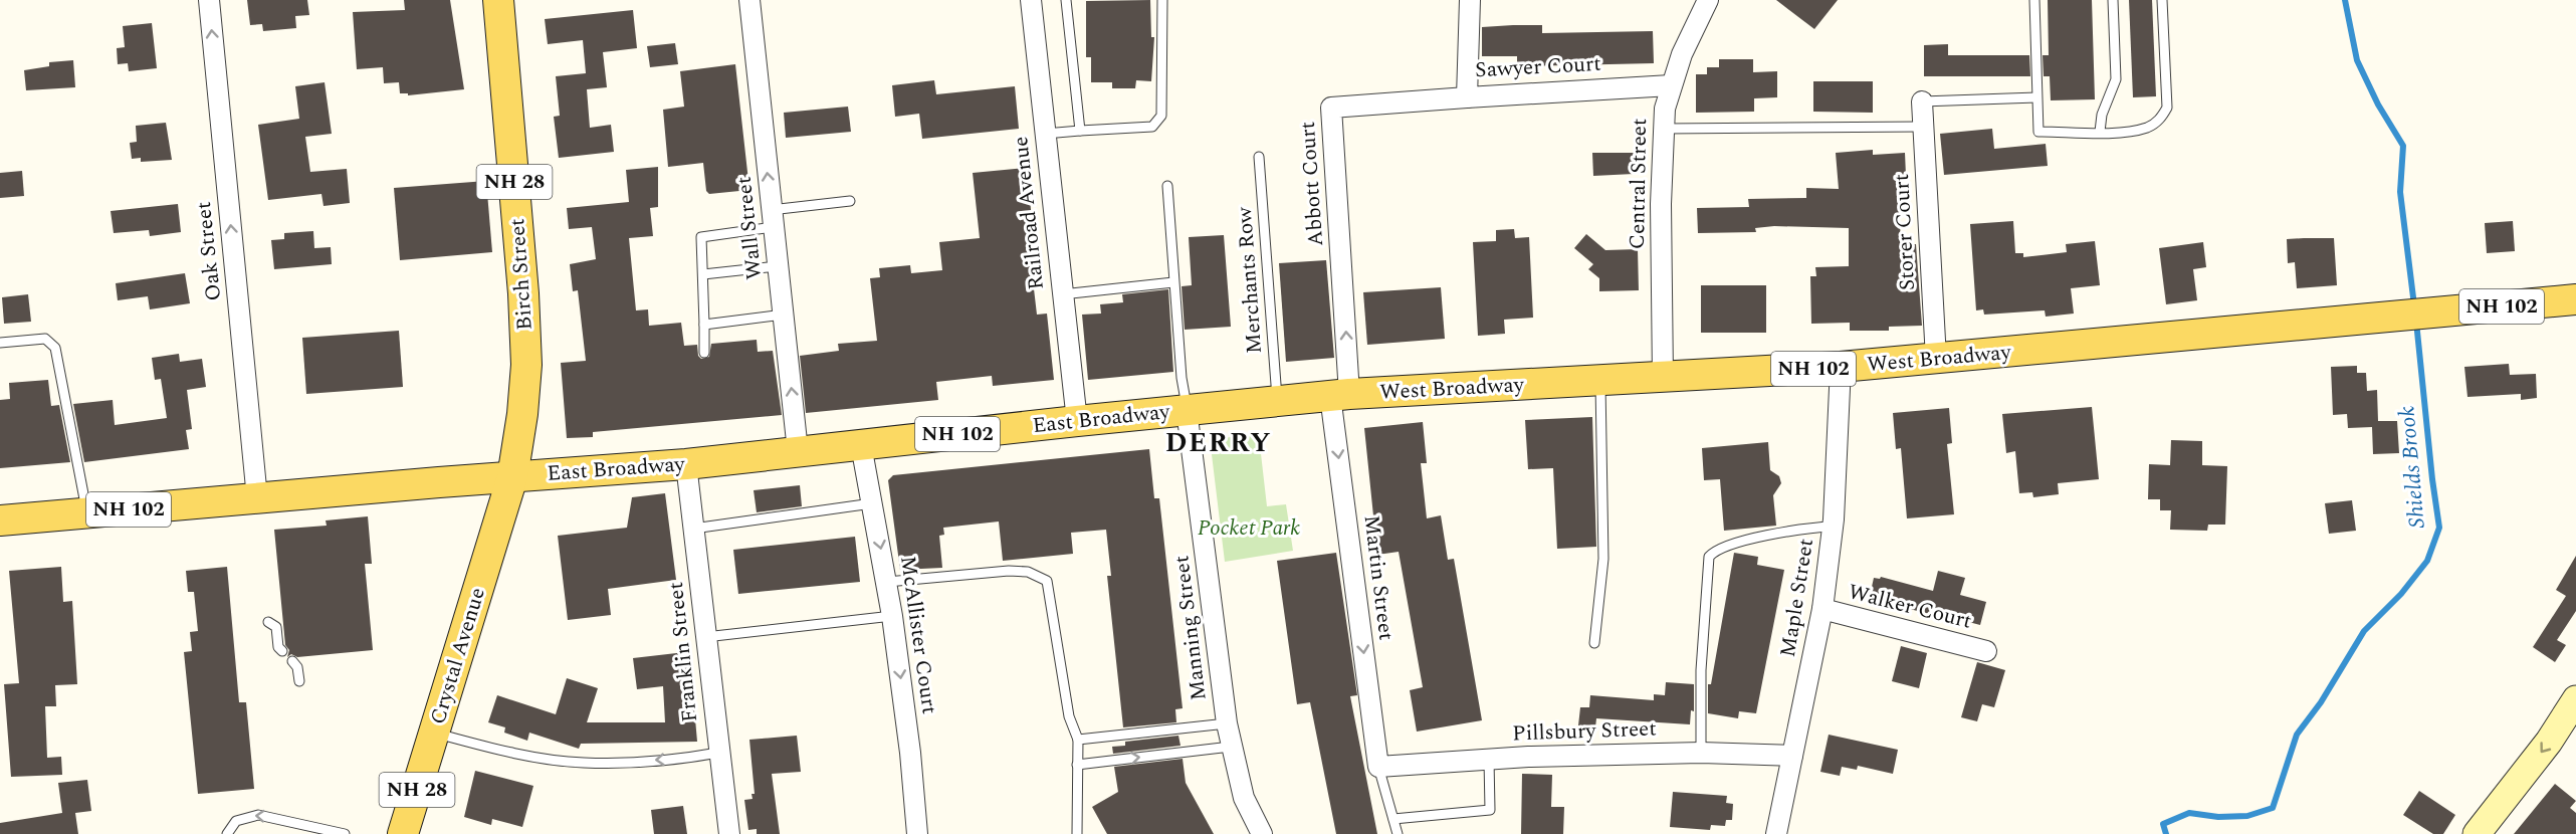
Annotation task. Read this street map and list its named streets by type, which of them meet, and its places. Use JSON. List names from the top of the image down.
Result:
{
  "streets": {
    "main road": [
      "NH 28",
      "Birch Street",
      "NH 102",
      "West Broadway",
      "East Broadway",
      "Crystal Avenue"
    ],
    "street": [
      "Sawyer Court",
      "Abbott Court",
      "Central Street",
      "Railroad Avenue",
      "Wall Street",
      "Storer Court",
      "Oak Street",
      "Martin Street",
      "Maple Street",
      "Walker Court",
      "Manning Street",
      "McAllister Court",
      "Franklin Street",
      "Pillsbury Street"
    ],
    "lane": ["Merchants Row"]
  },
  "crossings": [
    ["Sawyer Court", "Abbott Court"],
    ["Sawyer Court", "Central Street"],
    ["Abbott Court", "West Broadway"],
    ["Abbott Court", "Martin Street"],
    ["Central Street", "West Broadway"],
    ["Railroad Avenue", "East Broadway"],
    ["Wall Street", "East Broadway"],
    ["Storer Court", "West Broadway"],
    ["Oak Street", "East Broadway"],
    ["Birch Street", "East Broadway"],
    ["Birch Street", "Crystal Avenue"],
    ["Merchants Row", "West Broadway"],
    ["West Broadway", "East Broadway"],
    ["West Broadway", "Martin Street"],
    ["West Broadway", "Maple Street"],
    ["East Broadway", "Manning Street"],
    ["East Broadway", "McAllister Court"],
    ["East Broadway", "Franklin Street"],
    ["East Broadway", "Crystal Avenue"],
    ["Martin Street", "Pillsbury Street"],
    ["Maple Street", "Walker Court"],
    ["Maple Street", "Pillsbury Street"]
  ],
  "one_way": [
    "Wall Street",
    "Oak Street",
    "Martin Street",
    "McAllister Court"
  ],
  "districts": ["DERRY"],
  "water": ["Shields Brook"],
  "parks": ["Pocket Park"]
}
